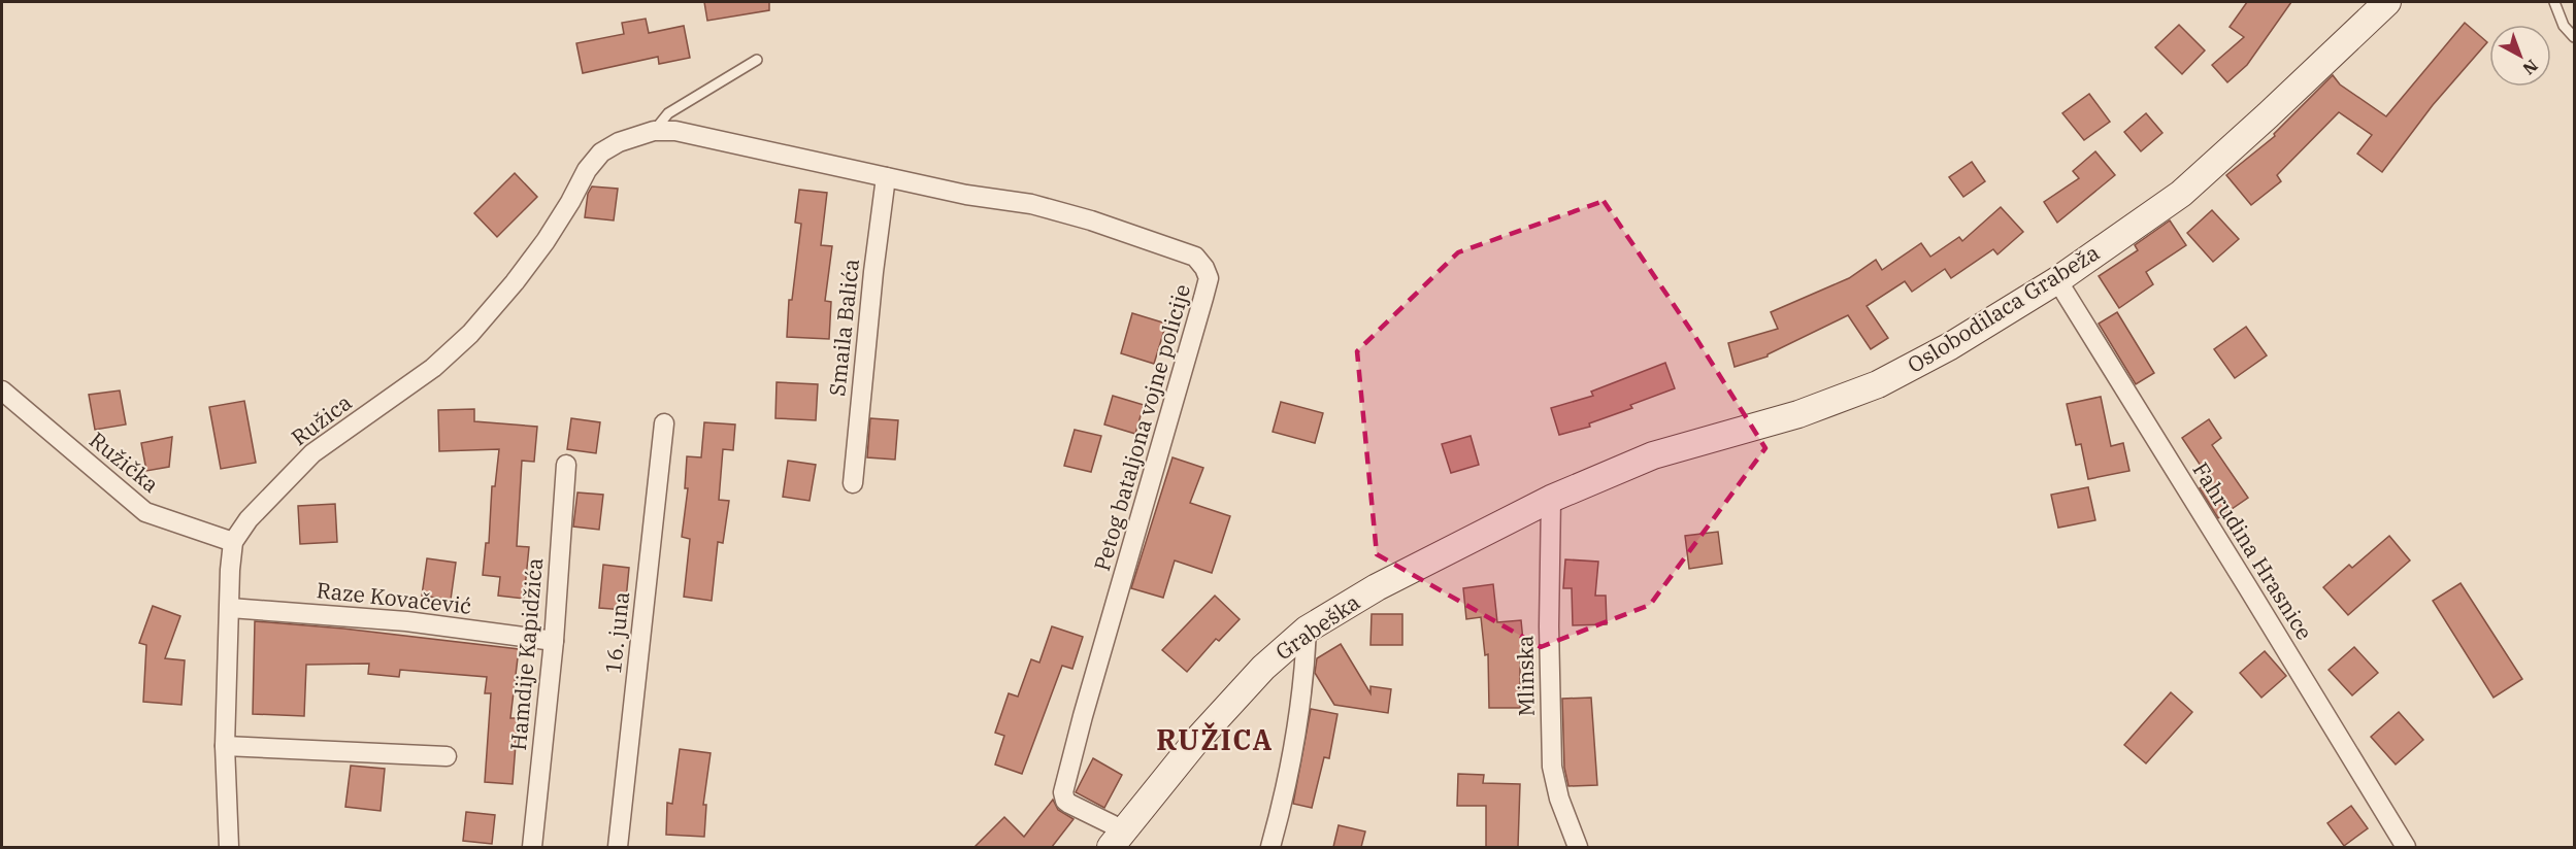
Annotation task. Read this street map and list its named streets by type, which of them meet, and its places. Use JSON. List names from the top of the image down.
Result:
{
  "streets": {
    "street": [
      "Oslobodilaca Grabeža",
      "Smaila Balića",
      "Ružica",
      "Petog bataljona vojne policije",
      "Ružička",
      "Fahrudina Hrasnice",
      "Raze Kovačević",
      "Grabeška",
      "16. juna",
      "Hamdije Kapidžića",
      "Mlinska"
    ]
  },
  "crossings": [
    ["Oslobodilaca Grabeža", "Fahrudina Hrasnice"],
    ["Oslobodilaca Grabeža", "Grabeška"],
    ["Oslobodilaca Grabeža", "Mlinska"],
    ["Smaila Balića", "Petog bataljona vojne policije"],
    ["Ružica", "Petog bataljona vojne policije"],
    ["Ružica", "Ružička"],
    ["Petog bataljona vojne policije", "Grabeška"],
    ["Raze Kovačević", "Hamdije Kapidžića"],
    ["Grabeška", "Mlinska"]
  ],
  "districts": ["RUŽICA"],
  "north": "bottom right"
}
